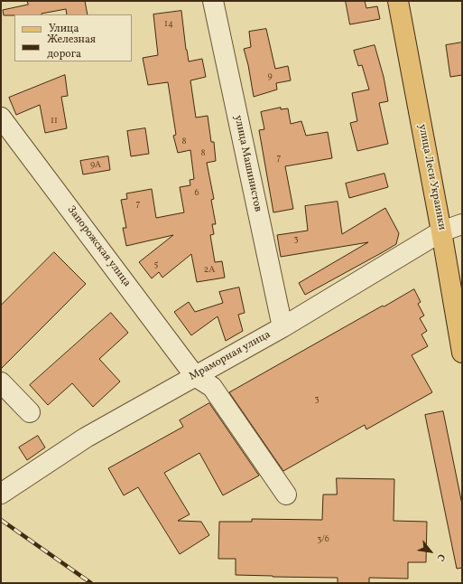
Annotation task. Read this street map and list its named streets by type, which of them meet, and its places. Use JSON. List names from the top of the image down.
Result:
{
  "streets": {
    "main road": ["улица Леси Украинки"],
    "street": ["улица Машинистов", "Запорожская улица", "Мраморная улица"]
  },
  "crossings": [
    ["улица Машинистов", "Мраморная улица"],
    ["улица Леси Украинки", "Мраморная улица"],
    ["Запорожская улица", "Мраморная улица"]
  ],
  "house_numbers": [
    "14",
    "9",
    "11",
    "8",
    "8",
    "7",
    "9А",
    "6",
    "7",
    "3",
    "5",
    "2А",
    "3",
    "3/6"
  ],
  "legend": ["Улица", "Железная дорога"],
  "north": "bottom right"
}
